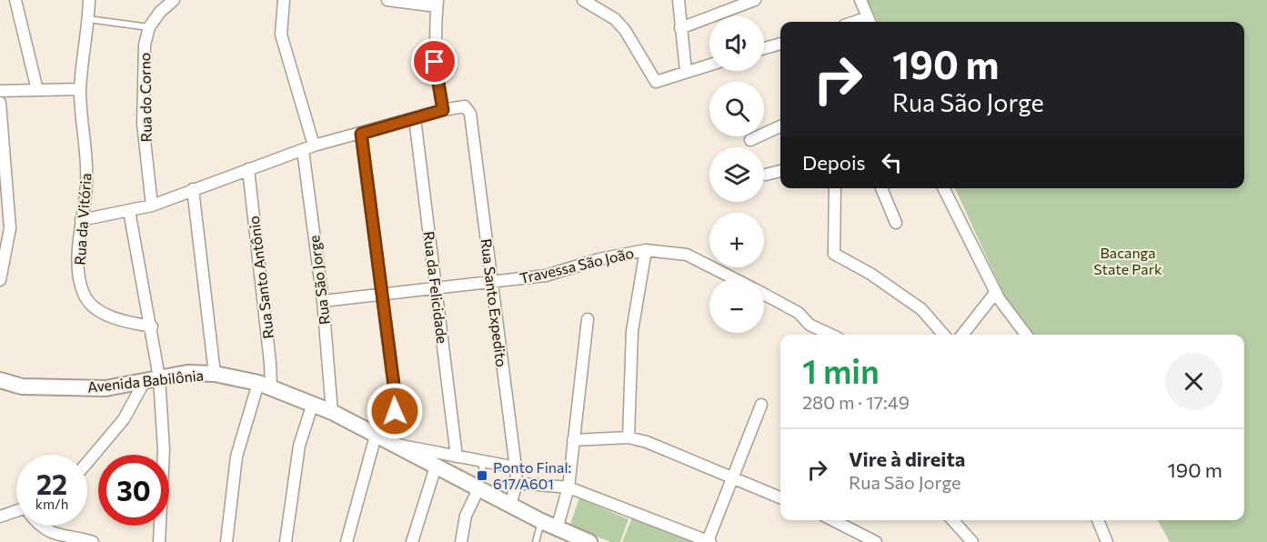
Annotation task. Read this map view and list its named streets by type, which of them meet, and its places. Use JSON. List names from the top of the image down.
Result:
{
  "streets": {
    "main road": ["Avenida Babilônia"],
    "street": [
      "Rua do Corno",
      "Rua da Vitória",
      "Travessa São João",
      "Rua Santo Antônio",
      "Rua São Jorge",
      "Rua da Felicidade",
      "Rua Santo Expedito"
    ]
  },
  "crossings": [
    ["Travessa São João", "Rua São Jorge"],
    ["Travessa São João", "Rua da Felicidade"],
    ["Travessa São João", "Rua Santo Expedito"],
    ["Rua Santo Antônio", "Avenida Babilônia"],
    ["Rua São Jorge", "Avenida Babilônia"],
    ["Rua Santo Expedito", "Avenida Babilônia"]
  ],
  "parks": ["Bacanga State Park"],
  "places": {
    "transit": ["Ponto Final: 617/A601"]
  },
  "page": {
    "map_buttons": ["+", "−"],
    "turn": ["190 m", "Rua São Jorge"],
    "then": "Depois",
    "heading": ["1 min", "280 m · 17:49"],
    "list": [
      {
        "name": "Vire à direita",
        "note": "Rua São Jorge",
        "value": "190 m"
      }
    ],
    "speed": "22 km/h",
    "limit": "30"
  }
}
